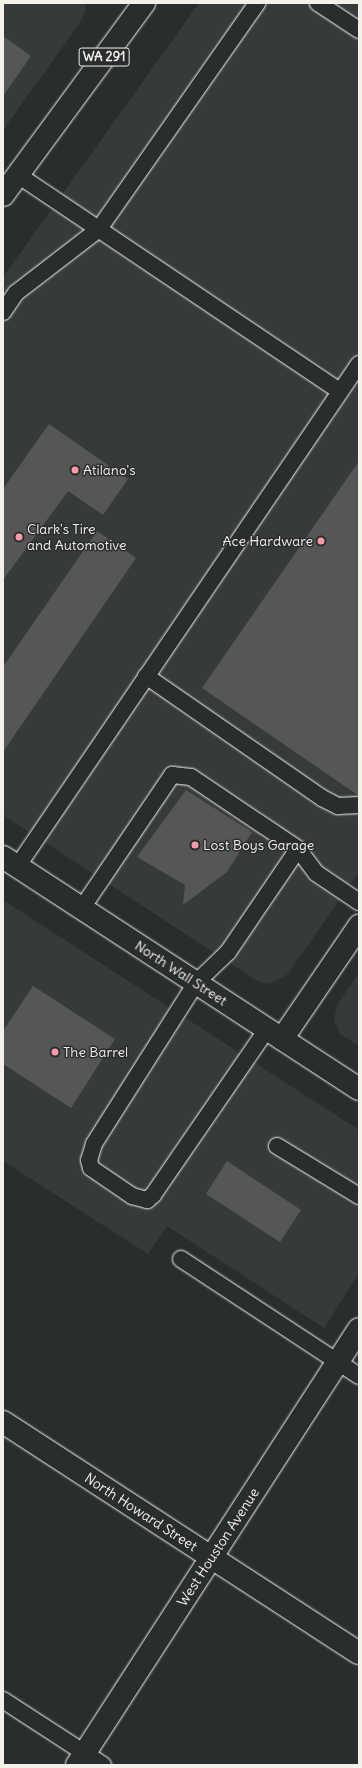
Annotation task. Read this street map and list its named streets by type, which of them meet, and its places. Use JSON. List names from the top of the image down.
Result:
{
  "streets": {
    "street": [
      "WA 291",
      "North Wall Street",
      "North Howard Street",
      "West Houston Avenue"
    ]
  },
  "crossings": [
    ["North Howard Street", "West Houston Avenue"]
  ],
  "places": [
    "Atilano's",
    "Clark's Tire and Automotive",
    "Ace Hardware",
    "Lost Boys Garage",
    "The Barrel"
  ]
}
